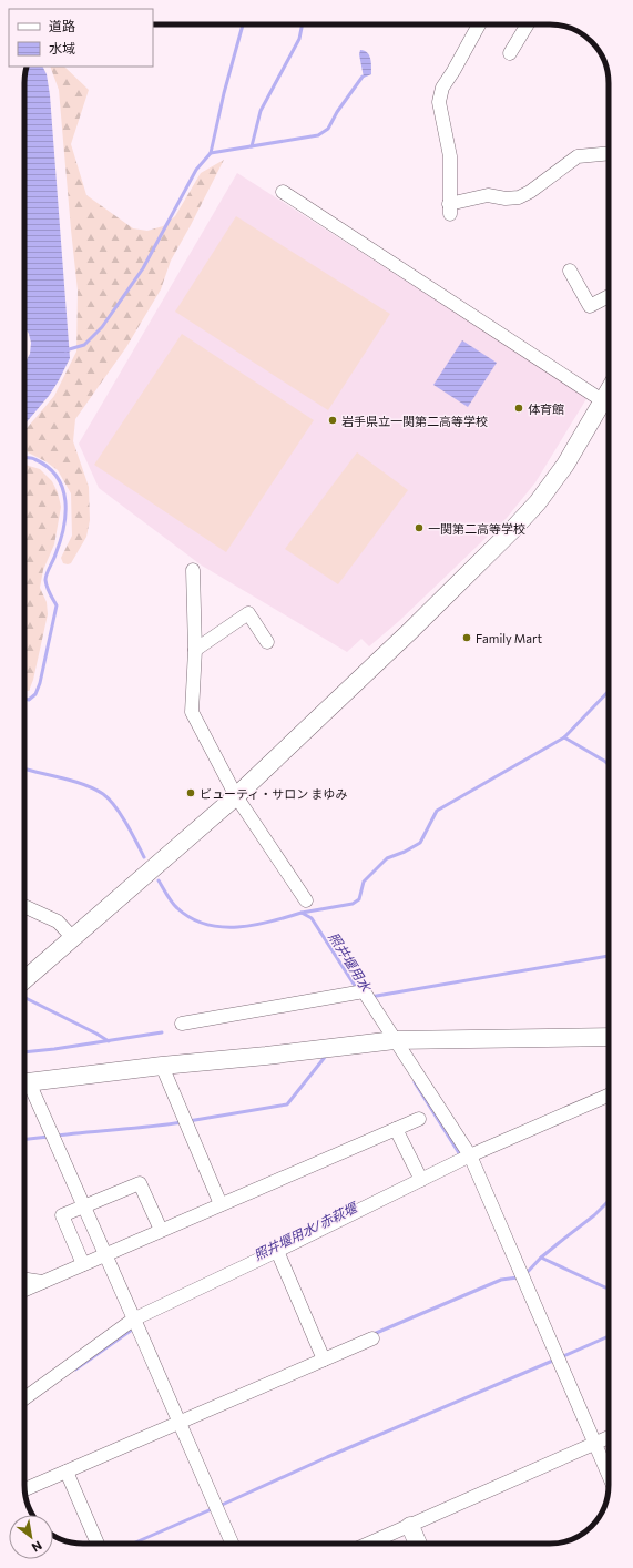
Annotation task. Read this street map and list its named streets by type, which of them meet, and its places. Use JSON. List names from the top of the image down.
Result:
{
  "water": ["照井堰用水", "照井堰用水/赤萩堰"],
  "places": [
    "体育館",
    "岩手県立一関第二高等学校",
    "一関第二高等学校",
    "Family Mart",
    "ビューティ・サロン まゆみ"
  ],
  "legend": ["道路", "水域"],
  "north": "bottom right"
}
